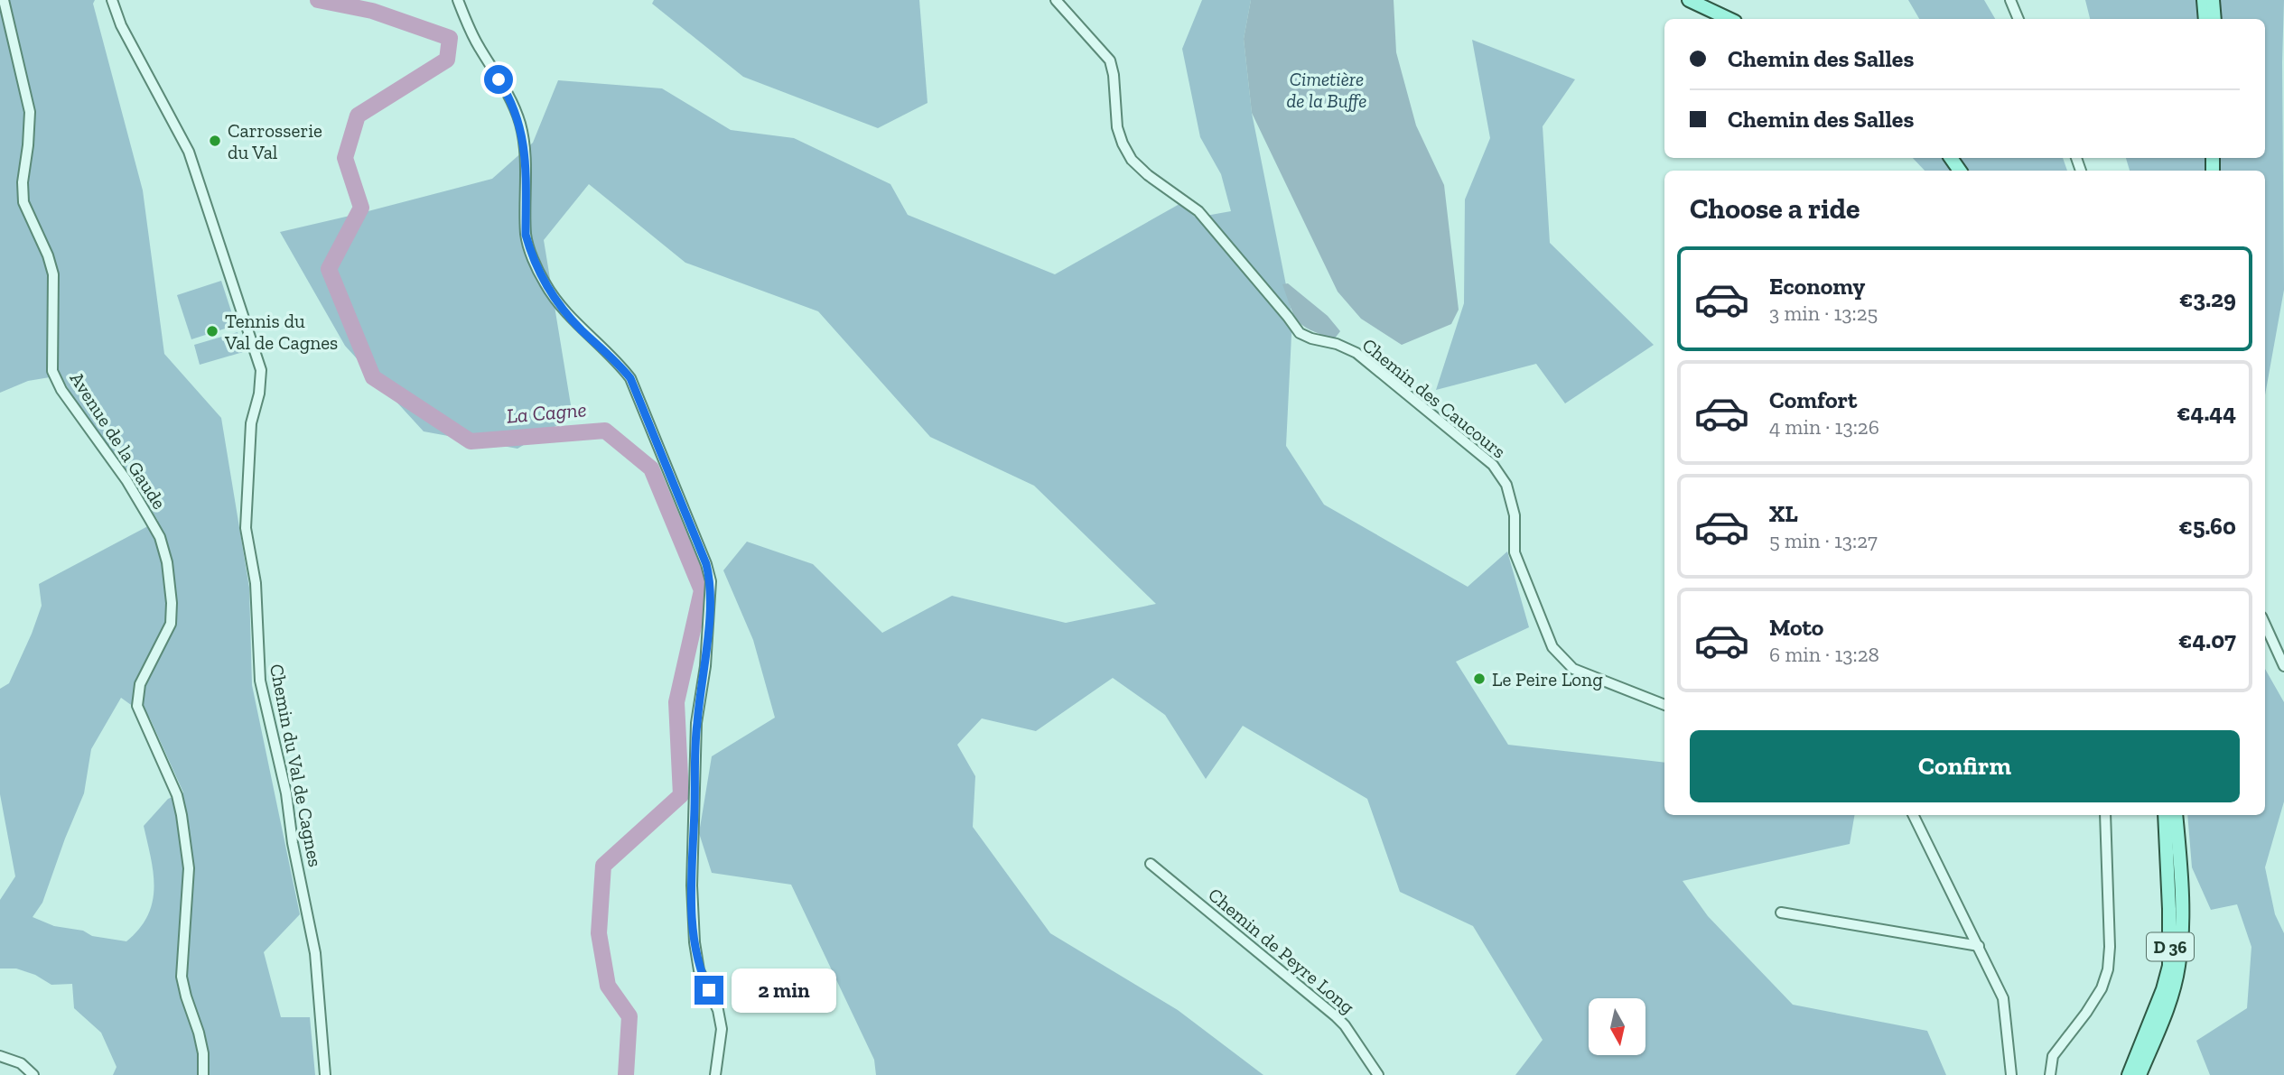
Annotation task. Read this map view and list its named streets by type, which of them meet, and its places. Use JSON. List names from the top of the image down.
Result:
{
  "streets": {
    "main road": ["D 36"],
    "street": [
      "Chemin des Caucours",
      "Avenue de la Gaude",
      "Chemin du Val de Cagnes",
      "Chemin de Peyre Long"
    ]
  },
  "water": ["La Cagne"],
  "parks": ["Cimetière de la Buffe"],
  "places": ["Carrosserie du Val", "Tennis du Val de Cagnes", "Le Peire Long"],
  "north": "bottom",
  "page": {
    "banner": ["Chemin des Salles", "Chemin des Salles"],
    "heading": "Choose a ride",
    "list": [
      {
        "name": "Economy",
        "note": "3 min · 13:25",
        "value": "€3.29"
      },
      {
        "name": "Comfort",
        "note": "4 min · 13:26",
        "value": "€4.44"
      },
      {
        "name": "XL",
        "note": "5 min · 13:27",
        "value": "€5.60"
      },
      {
        "name": "Moto",
        "note": "6 min · 13:28",
        "value": "€4.07"
      }
    ],
    "buttons": "Confirm",
    "bubble": "2 min"
  }
}
